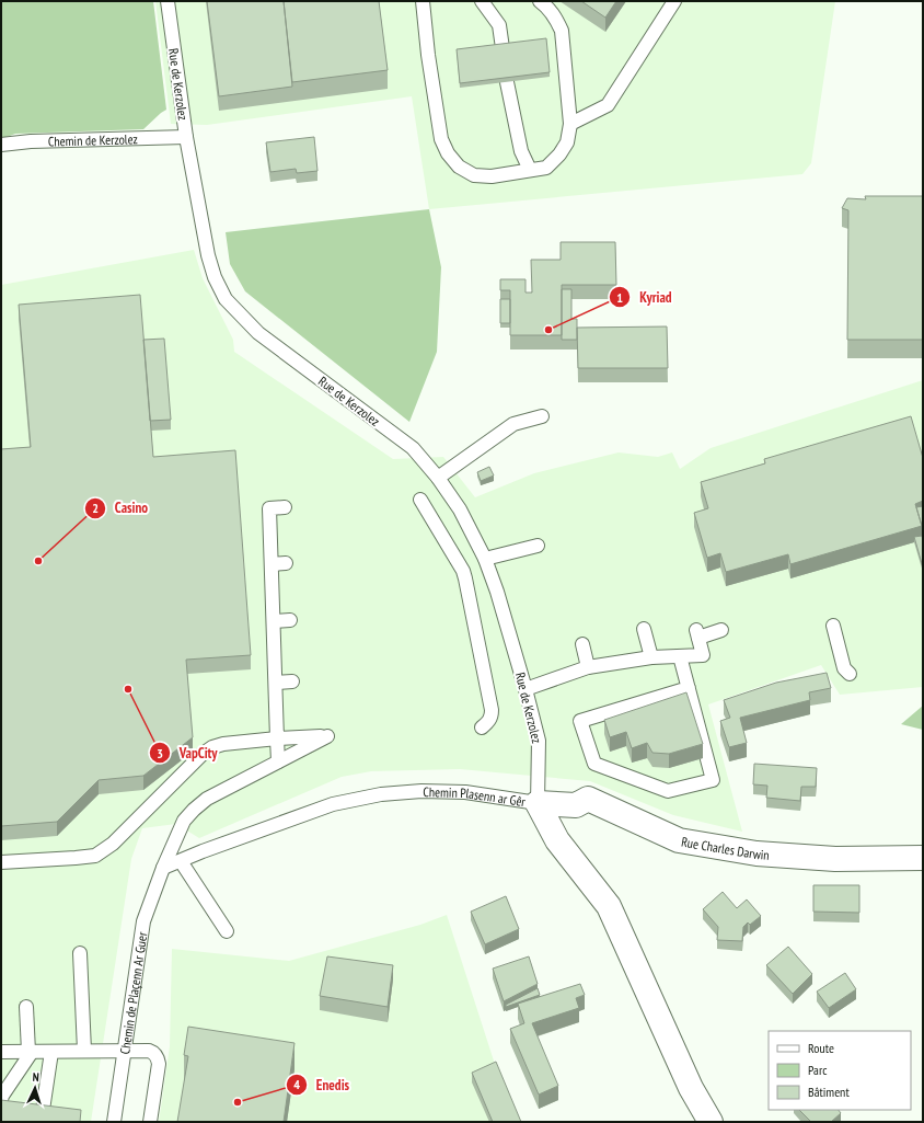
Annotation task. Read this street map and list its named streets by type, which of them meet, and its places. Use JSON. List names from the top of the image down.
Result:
{
  "streets": {
    "street": ["Chemin Plasenn ar Gêr", "Rue Charles Darwin"],
    "lane": ["Rue de Kerzolez", "Chemin de Kerzolez", "Chemin de Plaçenn Ar Guer"]
  },
  "crossings": [
    ["Rue de Kerzolez", "Chemin de Kerzolez"],
    ["Rue de Kerzolez", "Chemin Plasenn ar Gêr"],
    ["Rue de Kerzolez", "Rue Charles Darwin"],
    ["Chemin Plasenn ar Gêr", "Rue Charles Darwin"],
    ["Chemin Plasenn ar Gêr", "Chemin de Plaçenn Ar Guer"]
  ],
  "places": [
    "Kyriad",
    "Casino",
    "VapCity",
    "Enedis"
  ],
  "legend": ["Route", "Parc", "Bâtiment"],
  "north": "top"
}
